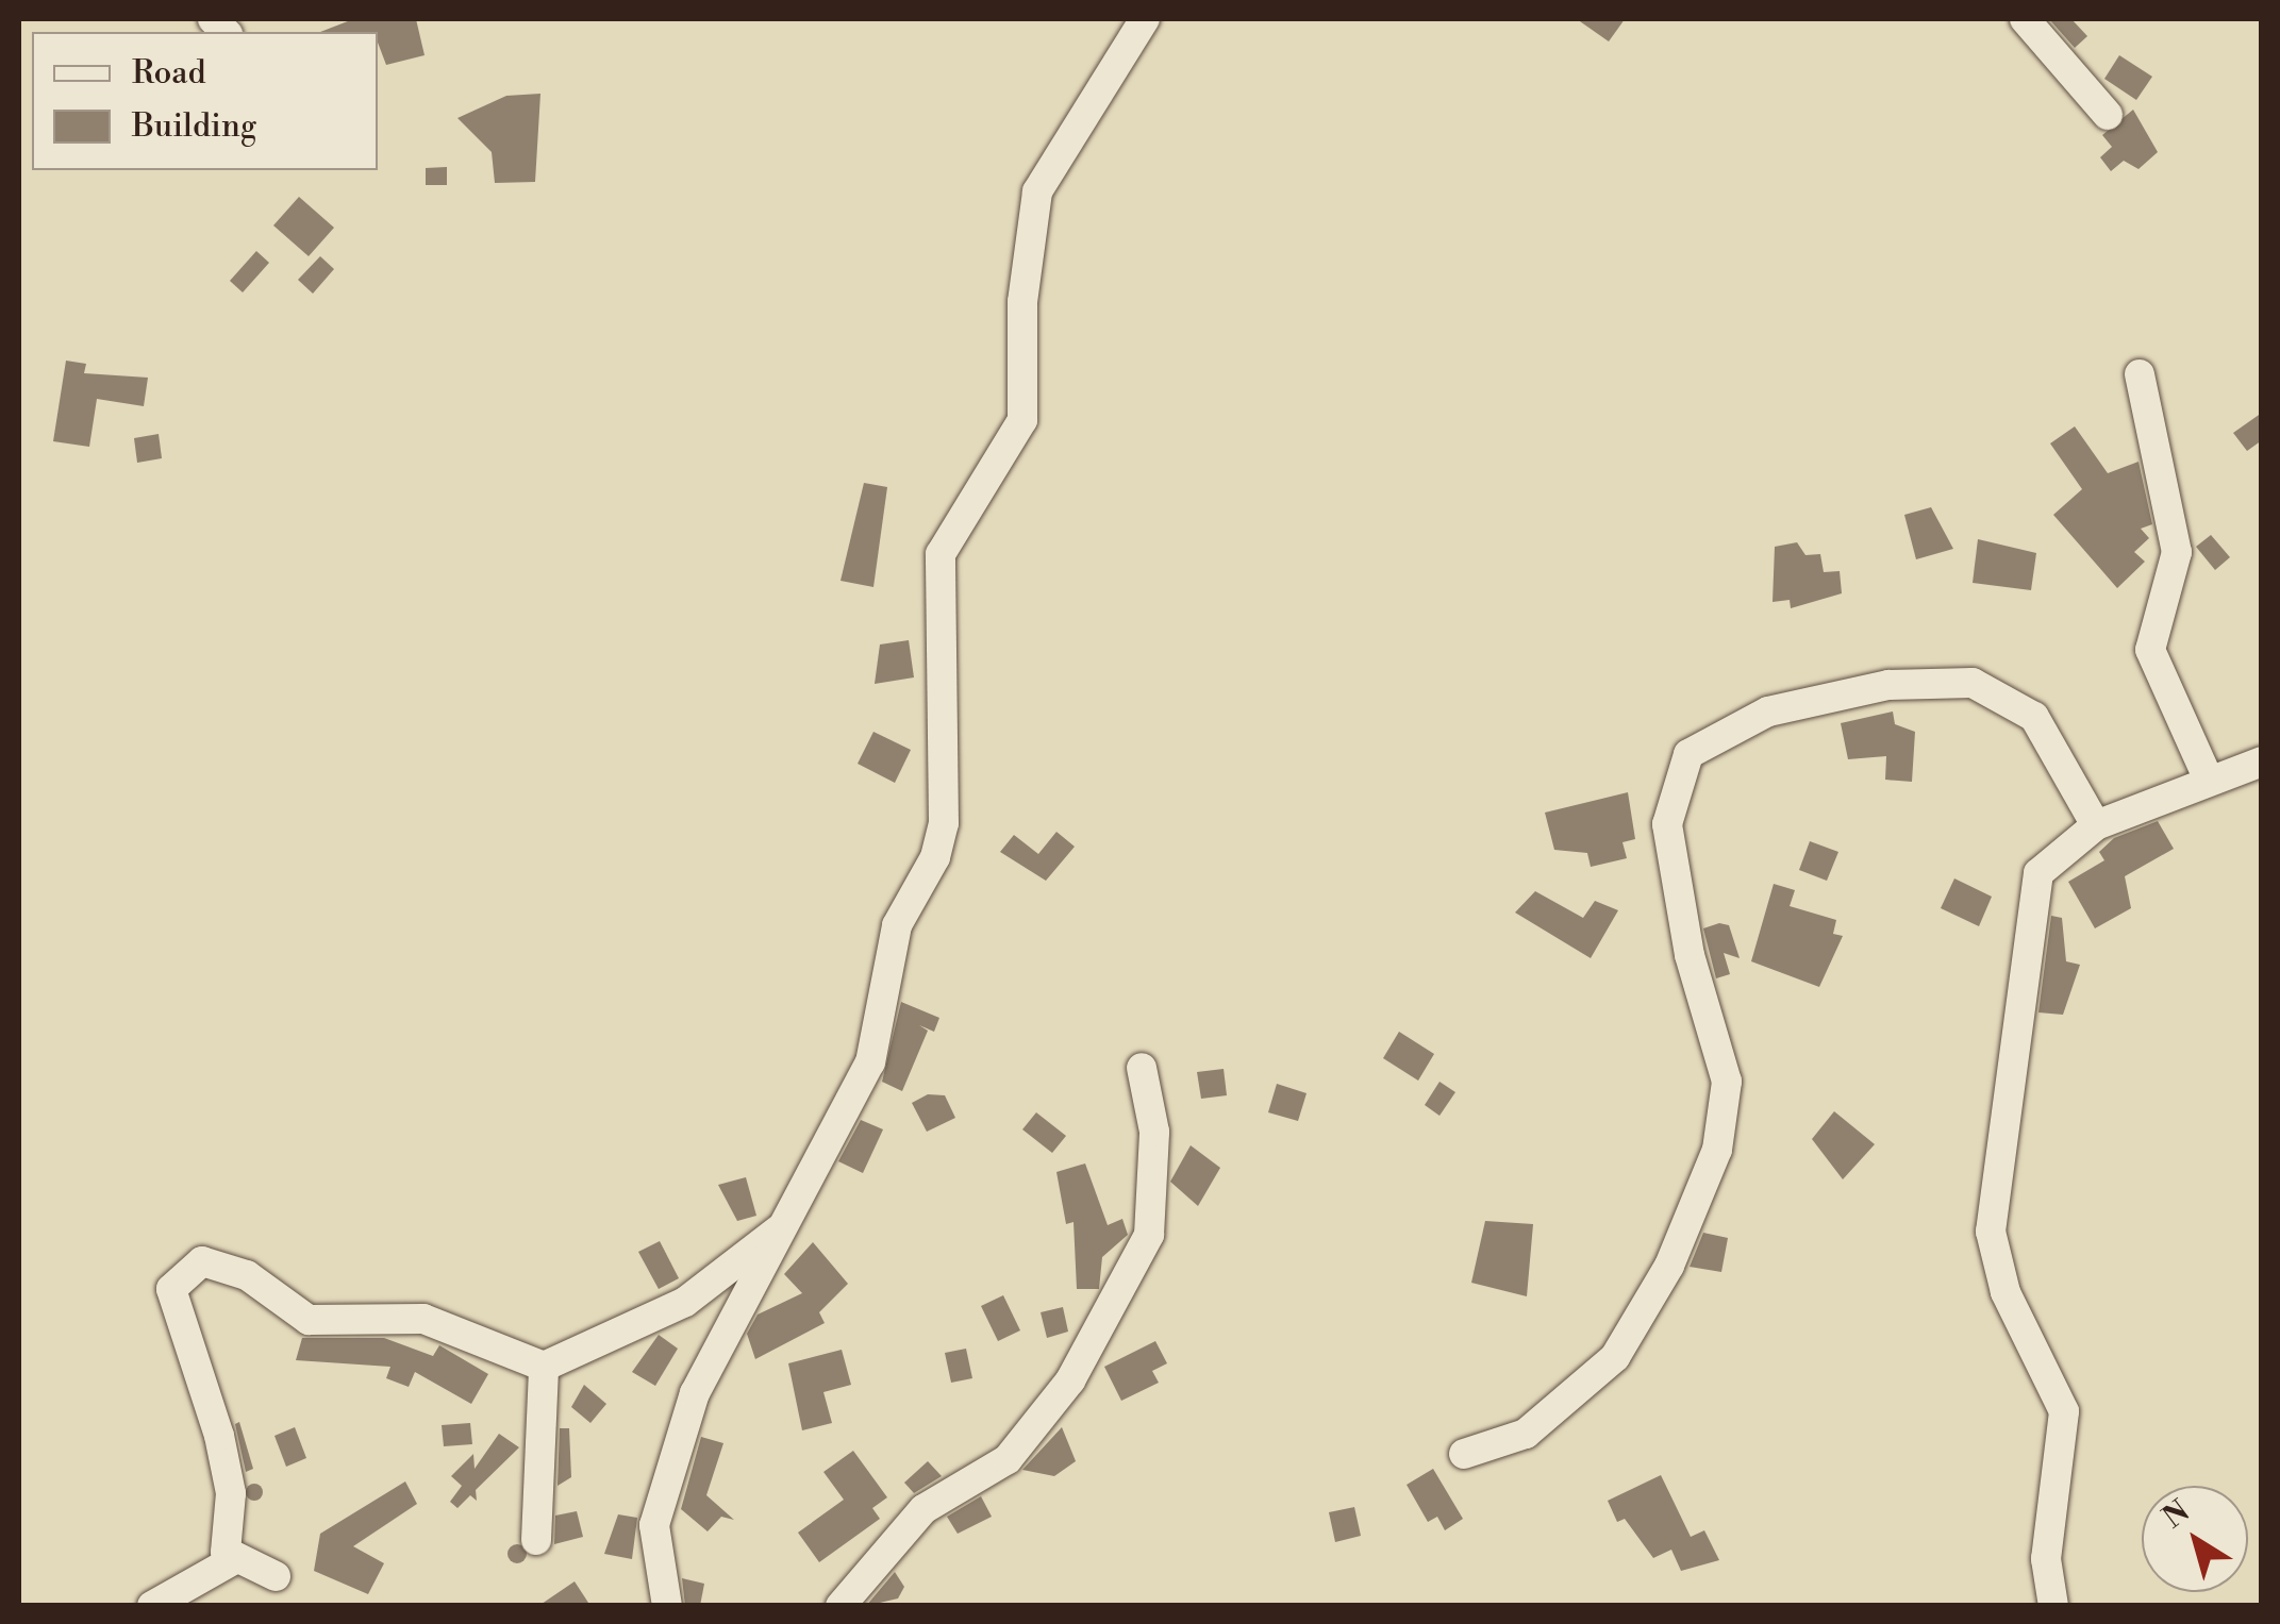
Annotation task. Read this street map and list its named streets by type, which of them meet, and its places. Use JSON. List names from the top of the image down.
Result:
{
  "legend": ["Road", "Building"],
  "north": "top left"
}
